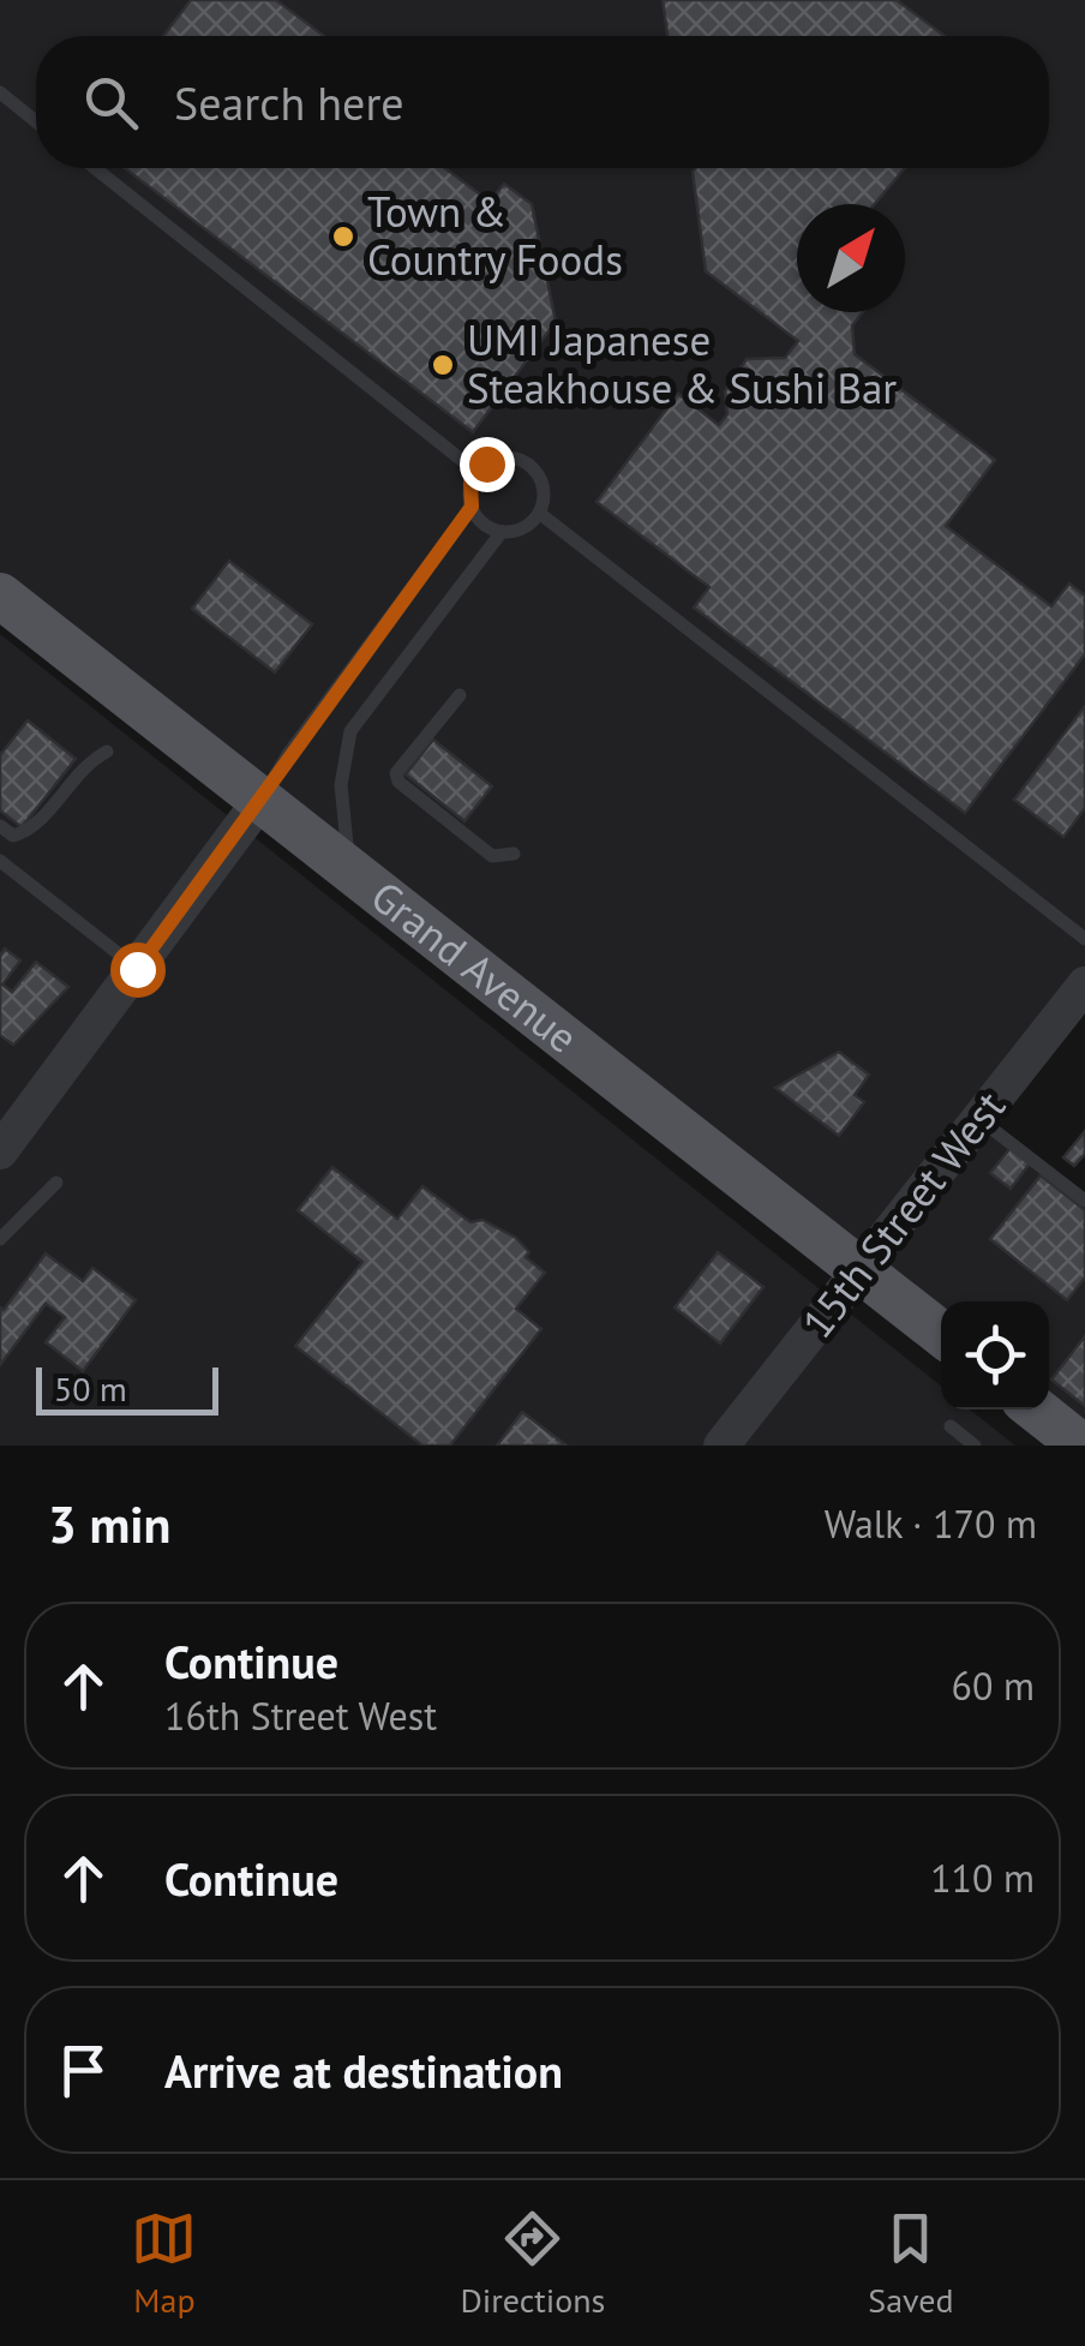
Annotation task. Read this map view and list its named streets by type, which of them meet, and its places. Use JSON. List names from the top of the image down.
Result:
{
  "streets": {
    "main road": ["Grand Avenue"],
    "street": ["15th Street West"]
  },
  "crossings": [
    ["Grand Avenue", "15th Street West"]
  ],
  "places": ["Town & Country Foods", "UMI Japanese Steakhouse & Sushi Bar"],
  "scale_bar": "50 m",
  "north": "top right",
  "page": {
    "search": "Search here",
    "scale": "50 m",
    "heading": ["3 min", "Walk · 170 m"],
    "list": [
      ["Continue", "16th Street West", "60 m"],
      ["Continue", "110 m"],
      "Arrive at destination"
    ],
    "nav": ["Map", "Directions", "Saved"]
  }
}
